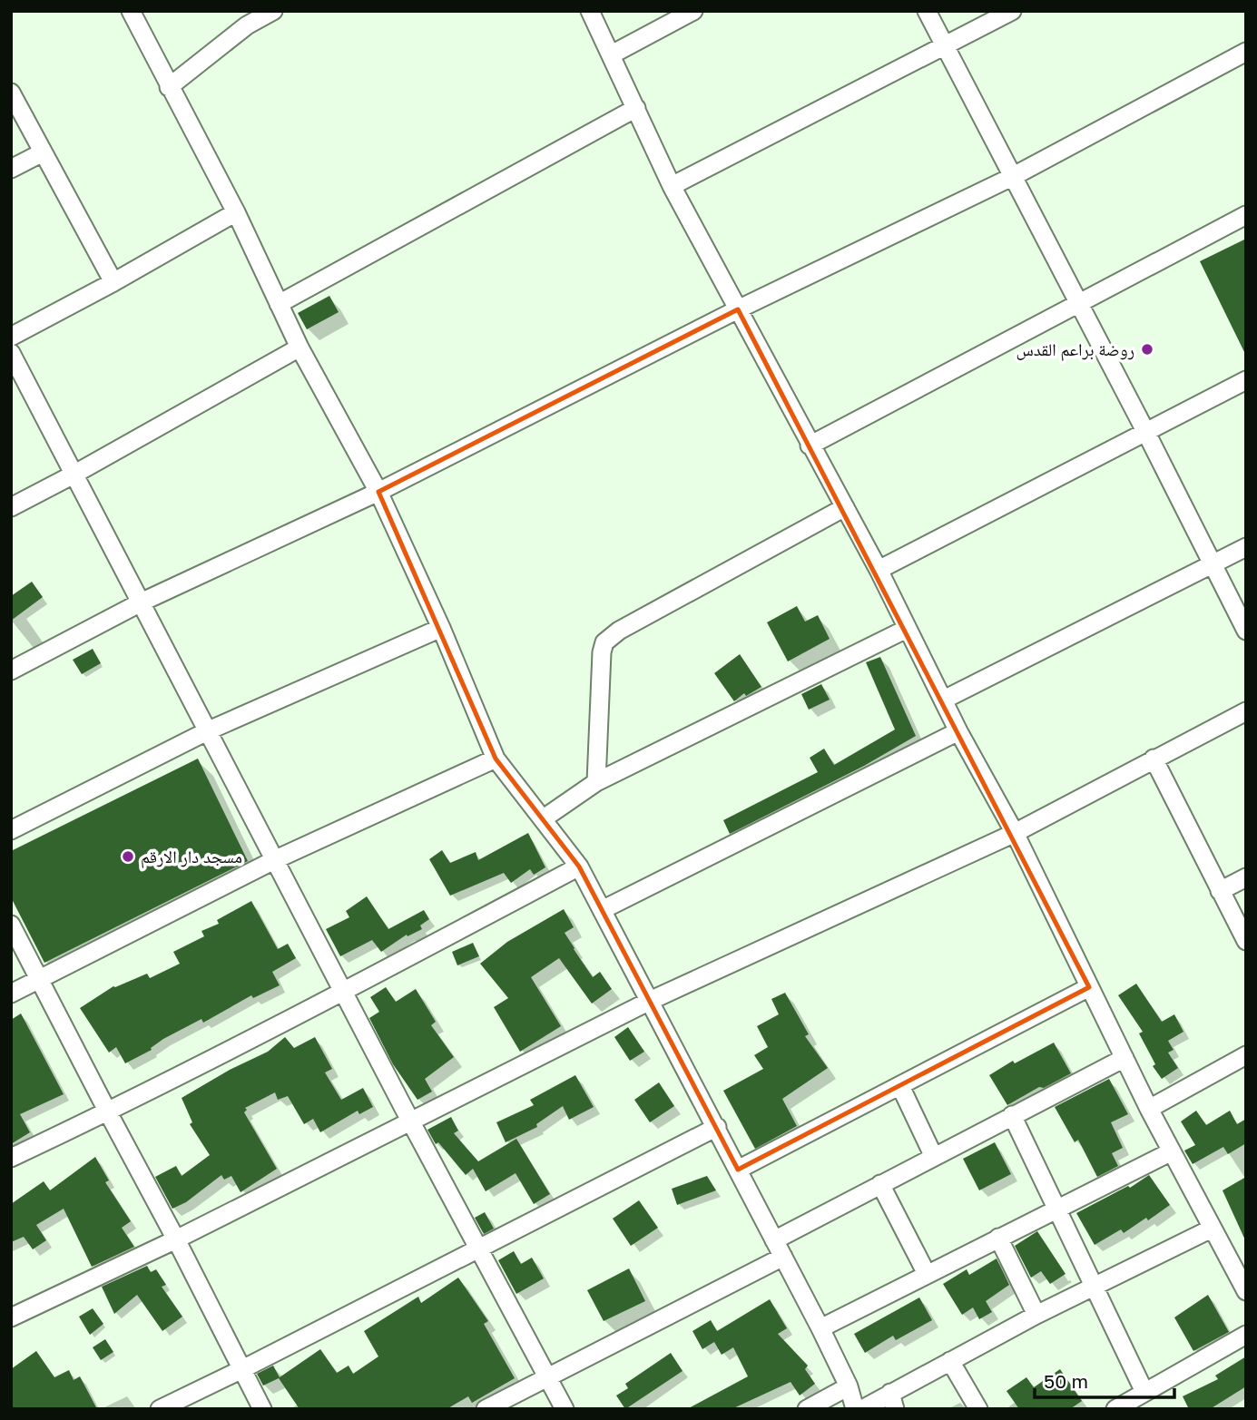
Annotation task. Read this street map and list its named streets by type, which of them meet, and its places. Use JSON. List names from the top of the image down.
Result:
{
  "places": ["روضة براعم القدس", "مسجد دار الارقم"],
  "scale_bar": "50 m"
}
